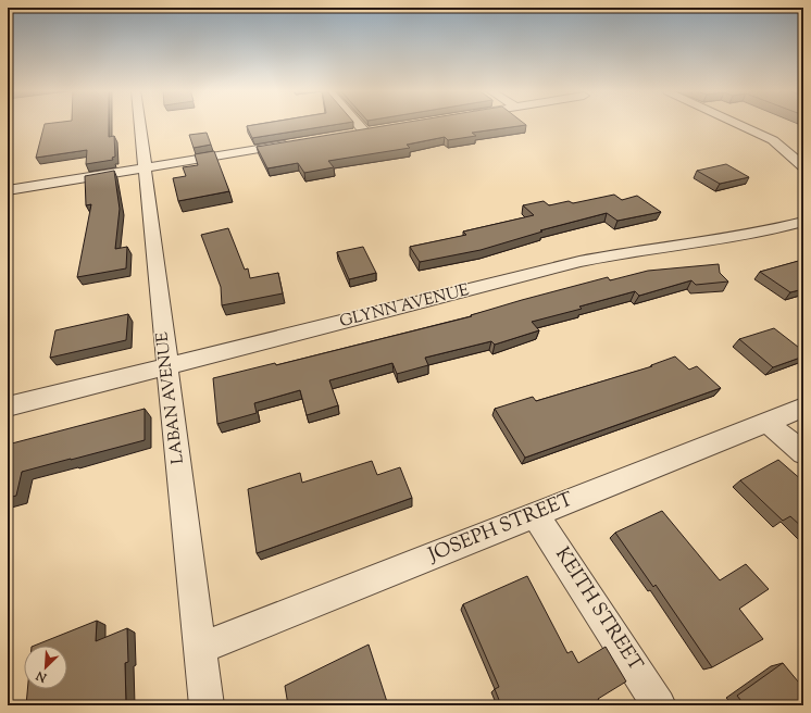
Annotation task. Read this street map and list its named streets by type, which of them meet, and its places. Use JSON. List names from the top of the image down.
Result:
{
  "streets": {
    "street": [
      "GLYNN AVENUE",
      "LABAN AVENUE",
      "JOSEPH STREET",
      "KEITH STREET"
    ]
  },
  "crossings": [
    ["GLYNN AVENUE", "LABAN AVENUE"],
    ["LABAN AVENUE", "JOSEPH STREET"],
    ["JOSEPH STREET", "KEITH STREET"]
  ],
  "north": "bottom left"
}
